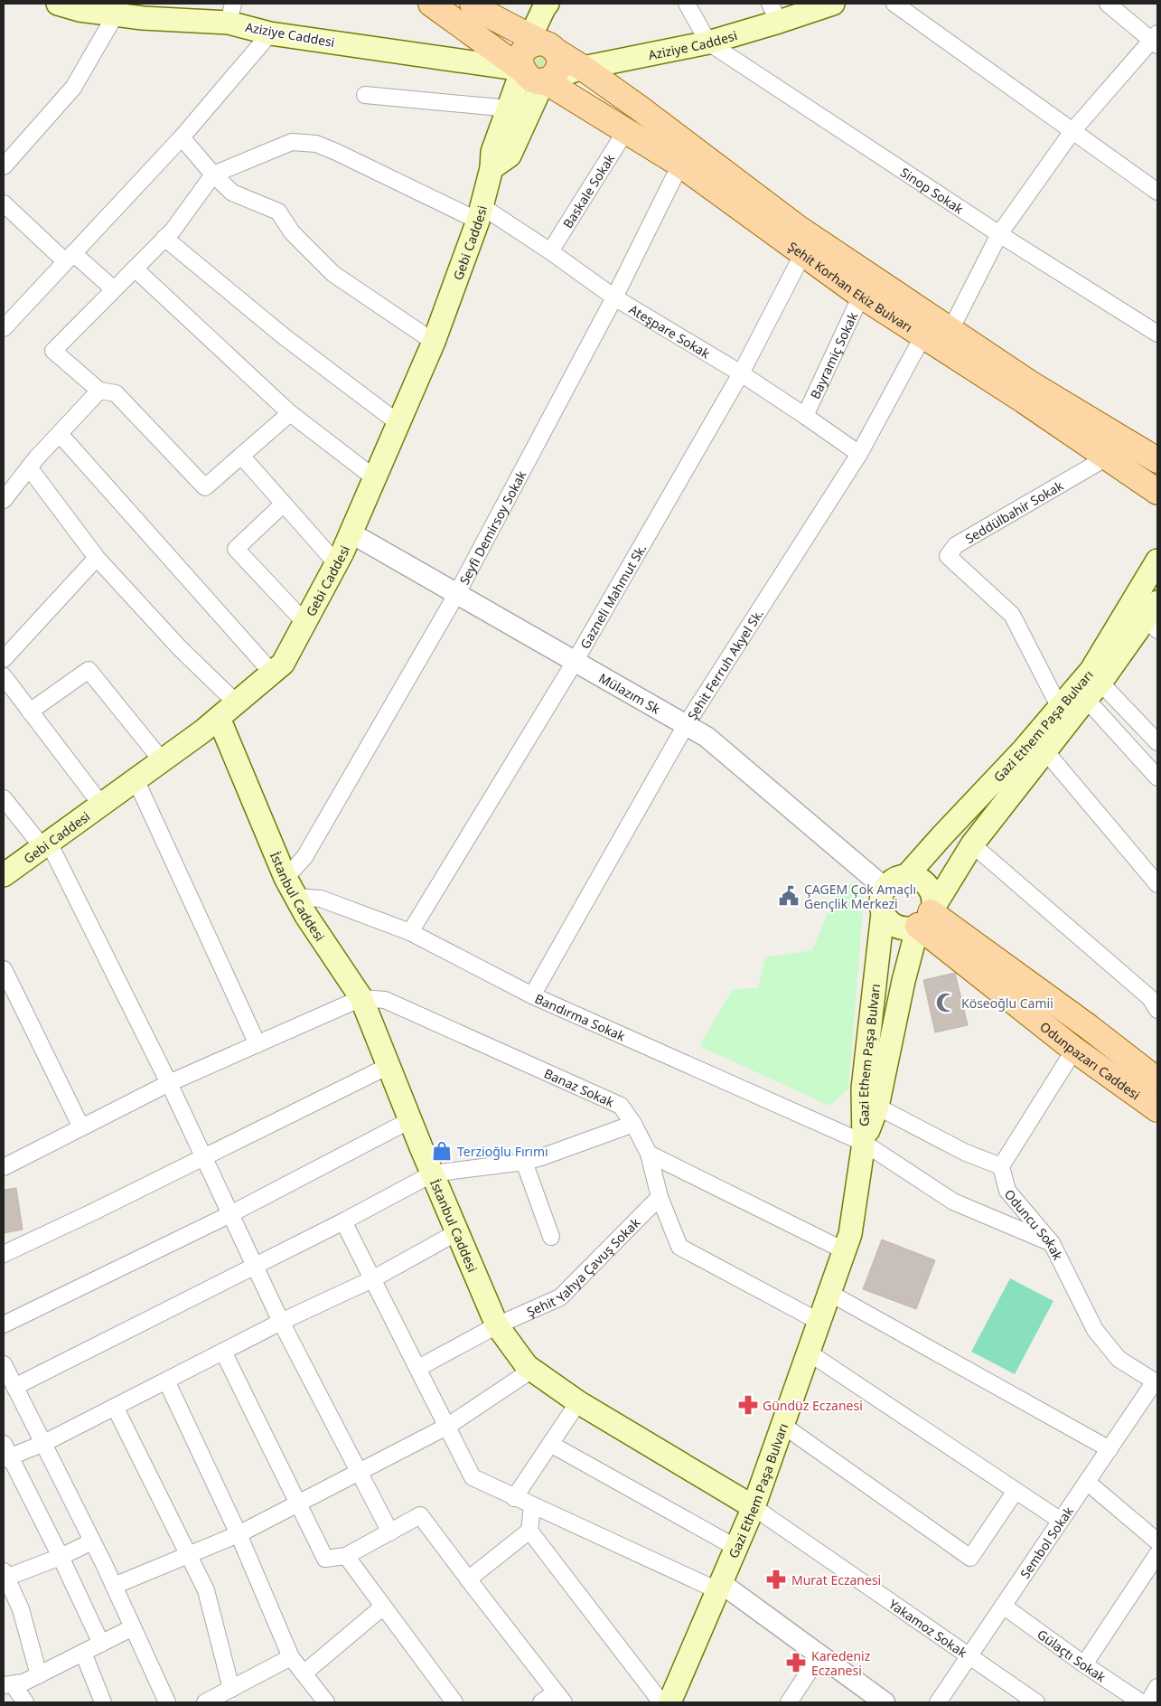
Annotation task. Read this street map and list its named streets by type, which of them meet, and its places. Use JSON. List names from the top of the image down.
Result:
{
  "streets": {
    "main road": [
      "Aziziye Caddesi",
      "Gebi Caddesi",
      "Şehit Korhan Ekiz Bulvarı",
      "Gazi Ethem Paşa Bulvarı",
      "İstanbul Caddesi",
      "Odunpazarı Caddesi"
    ],
    "street": [
      "Sinop Sokak",
      "Baskale Sokak",
      "Ateşpare Sokak",
      "Bayramiç Sokak",
      "Seddülbahir Sokak",
      "Seyfi Demirsoy Sokak",
      "Gazneli Mahmut Sk.",
      "Şehit Ferruh Akyel Sk.",
      "Mülazım Sk",
      "Bandırma Sokak",
      "Banaz Sokak",
      "Oduncu Sokak",
      "Şehit Yahya Çavuş Sokak",
      "Sembol Sokak",
      "Yakamoz Sokak",
      "Gülaçtı Sokak"
    ]
  },
  "crossings": [
    ["Aziziye Caddesi", "Sinop Sokak"],
    ["Aziziye Caddesi", "Gebi Caddesi"],
    ["Aziziye Caddesi", "Şehit Korhan Ekiz Bulvarı"],
    ["Baskale Sokak", "Şehit Korhan Ekiz Bulvarı"],
    ["Baskale Sokak", "Ateşpare Sokak"],
    ["Gebi Caddesi", "Şehit Korhan Ekiz Bulvarı"],
    ["Gebi Caddesi", "Ateşpare Sokak"],
    ["Gebi Caddesi", "Mülazım Sk"],
    ["Gebi Caddesi", "İstanbul Caddesi"],
    ["Şehit Korhan Ekiz Bulvarı", "Bayramiç Sokak"],
    ["Şehit Korhan Ekiz Bulvarı", "Seddülbahir Sokak"],
    ["Şehit Korhan Ekiz Bulvarı", "Seyfi Demirsoy Sokak"],
    ["Şehit Korhan Ekiz Bulvarı", "Gazneli Mahmut Sk."],
    ["Şehit Korhan Ekiz Bulvarı", "Şehit Ferruh Akyel Sk."],
    ["Ateşpare Sokak", "Bayramiç Sokak"],
    ["Ateşpare Sokak", "Seyfi Demirsoy Sokak"],
    ["Ateşpare Sokak", "Gazneli Mahmut Sk."],
    ["Ateşpare Sokak", "Şehit Ferruh Akyel Sk."],
    ["Seddülbahir Sokak", "Gazi Ethem Paşa Bulvarı"],
    ["Seyfi Demirsoy Sokak", "Mülazım Sk"],
    ["Seyfi Demirsoy Sokak", "İstanbul Caddesi"],
    ["Seyfi Demirsoy Sokak", "Bandırma Sokak"],
    ["Gazneli Mahmut Sk.", "Mülazım Sk"],
    ["Gazneli Mahmut Sk.", "Bandırma Sokak"],
    ["Şehit Ferruh Akyel Sk.", "Mülazım Sk"],
    ["Şehit Ferruh Akyel Sk.", "Bandırma Sokak"],
    ["Mülazım Sk", "Gazi Ethem Paşa Bulvarı"],
    ["Mülazım Sk", "Odunpazarı Caddesi"],
    ["Gazi Ethem Paşa Bulvarı", "İstanbul Caddesi"],
    ["Gazi Ethem Paşa Bulvarı", "Bandırma Sokak"],
    ["Gazi Ethem Paşa Bulvarı", "Odunpazarı Caddesi"],
    ["Gazi Ethem Paşa Bulvarı", "Banaz Sokak"],
    ["Gazi Ethem Paşa Bulvarı", "Yakamoz Sokak"],
    ["İstanbul Caddesi", "Bandırma Sokak"],
    ["İstanbul Caddesi", "Banaz Sokak"],
    ["İstanbul Caddesi", "Şehit Yahya Çavuş Sokak"],
    ["İstanbul Caddesi", "Yakamoz Sokak"],
    ["Bandırma Sokak", "Oduncu Sokak"],
    ["Banaz Sokak", "Şehit Yahya Çavuş Sokak"],
    ["Oduncu Sokak", "Sembol Sokak"],
    ["Sembol Sokak", "Yakamoz Sokak"],
    ["Sembol Sokak", "Gülaçtı Sokak"]
  ],
  "places": {
    "public building": ["ÇAGEM Çok Amaçlı Gençlik Merkezi"],
    "mosque": ["Köseoğlu Camii"],
    "shop": ["Terzioğlu Fırımı"],
    "pharmacy": ["Gündüz Eczanesi", "Murat Eczanesi", "Karedeniz Eczanesi"]
  }
}
